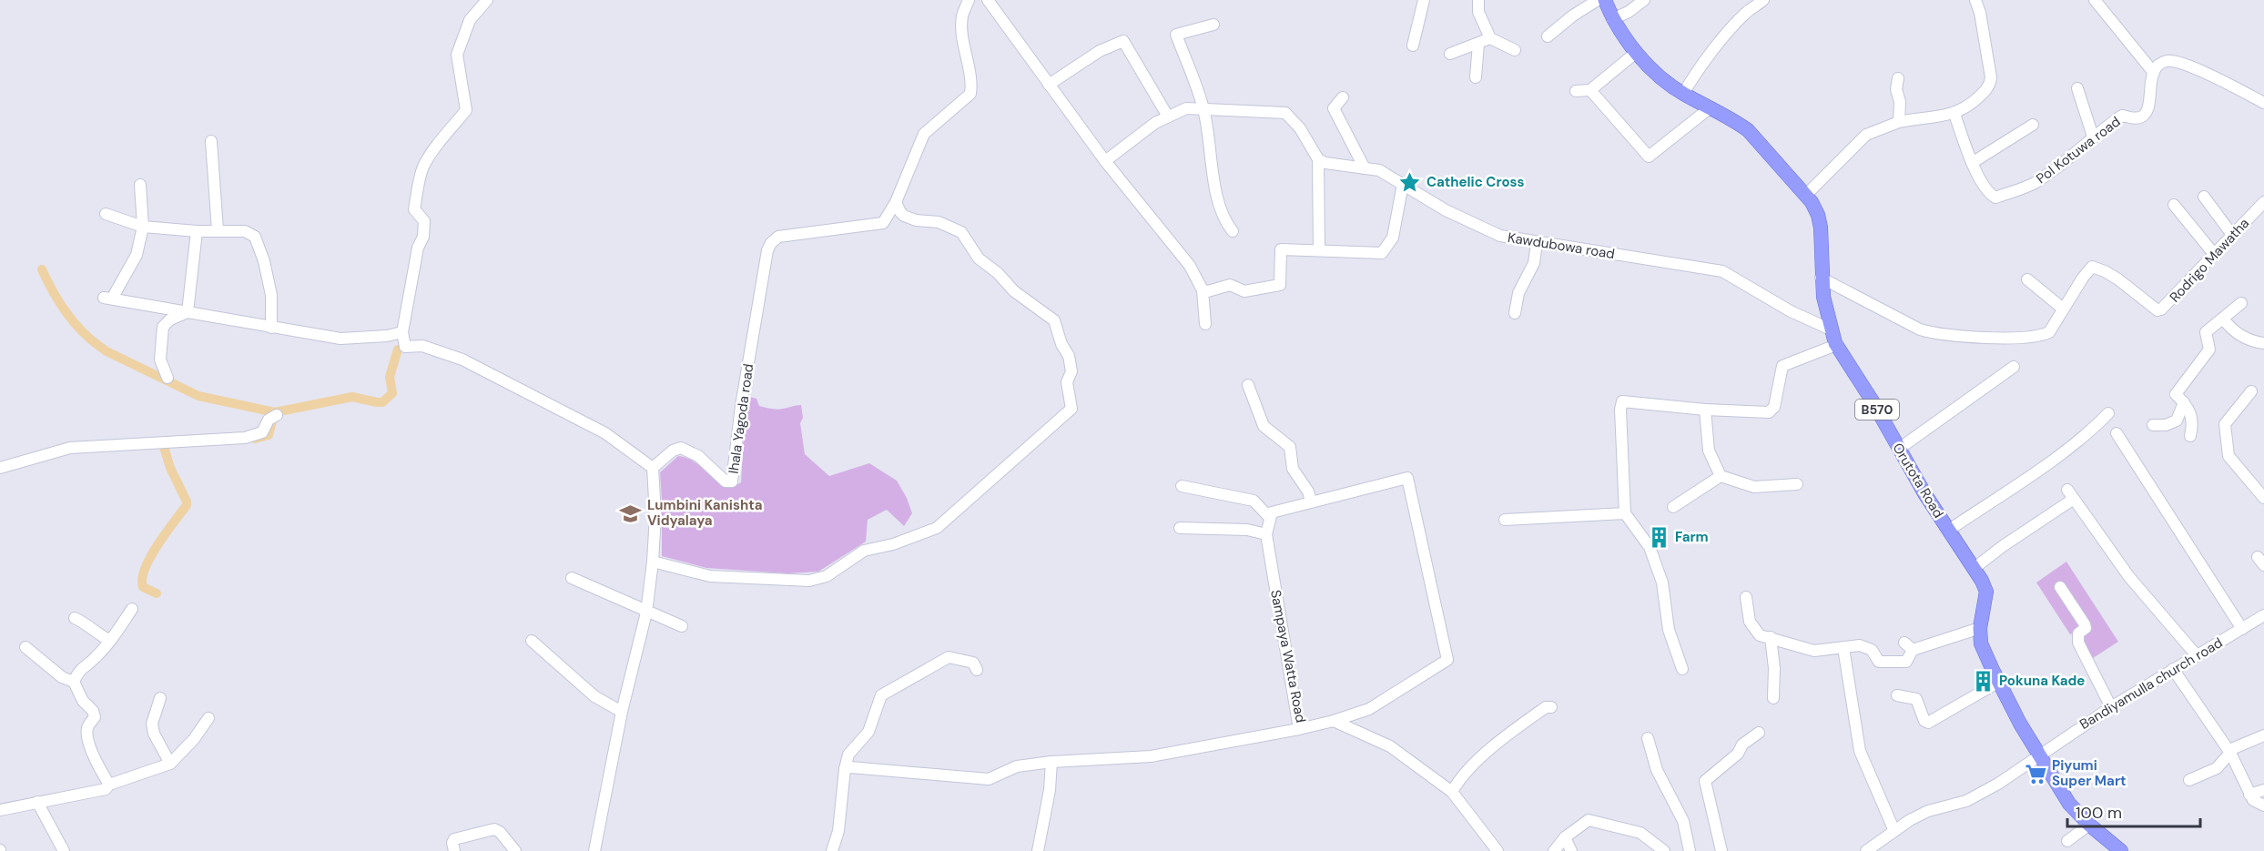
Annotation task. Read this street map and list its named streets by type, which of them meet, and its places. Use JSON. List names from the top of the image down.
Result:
{
  "streets": {
    "main road": ["B570", "Orutota Road"],
    "street": [
      "Pol Kotuwa road",
      "Kawdubowa road",
      "Rodrigo Mawatha",
      "Ihala Yagoda road",
      "Sampaya Watta Road",
      "Bandiyamulla church road"
    ]
  },
  "crossings": [
    ["Kawdubowa road", "Orutota Road"],
    ["Rodrigo Mawatha", "Orutota Road"],
    ["Orutota Road", "Bandiyamulla church road"]
  ],
  "places": {
    "place": ["Cathelic Cross"],
    "school or university": ["Lumbini Kanishta Vidyalaya"],
    "building": ["Farm", "Pokuna Kade"],
    "supermarket": ["Piyumi Super Mart"]
  },
  "scale_bar": "100 m"
}
